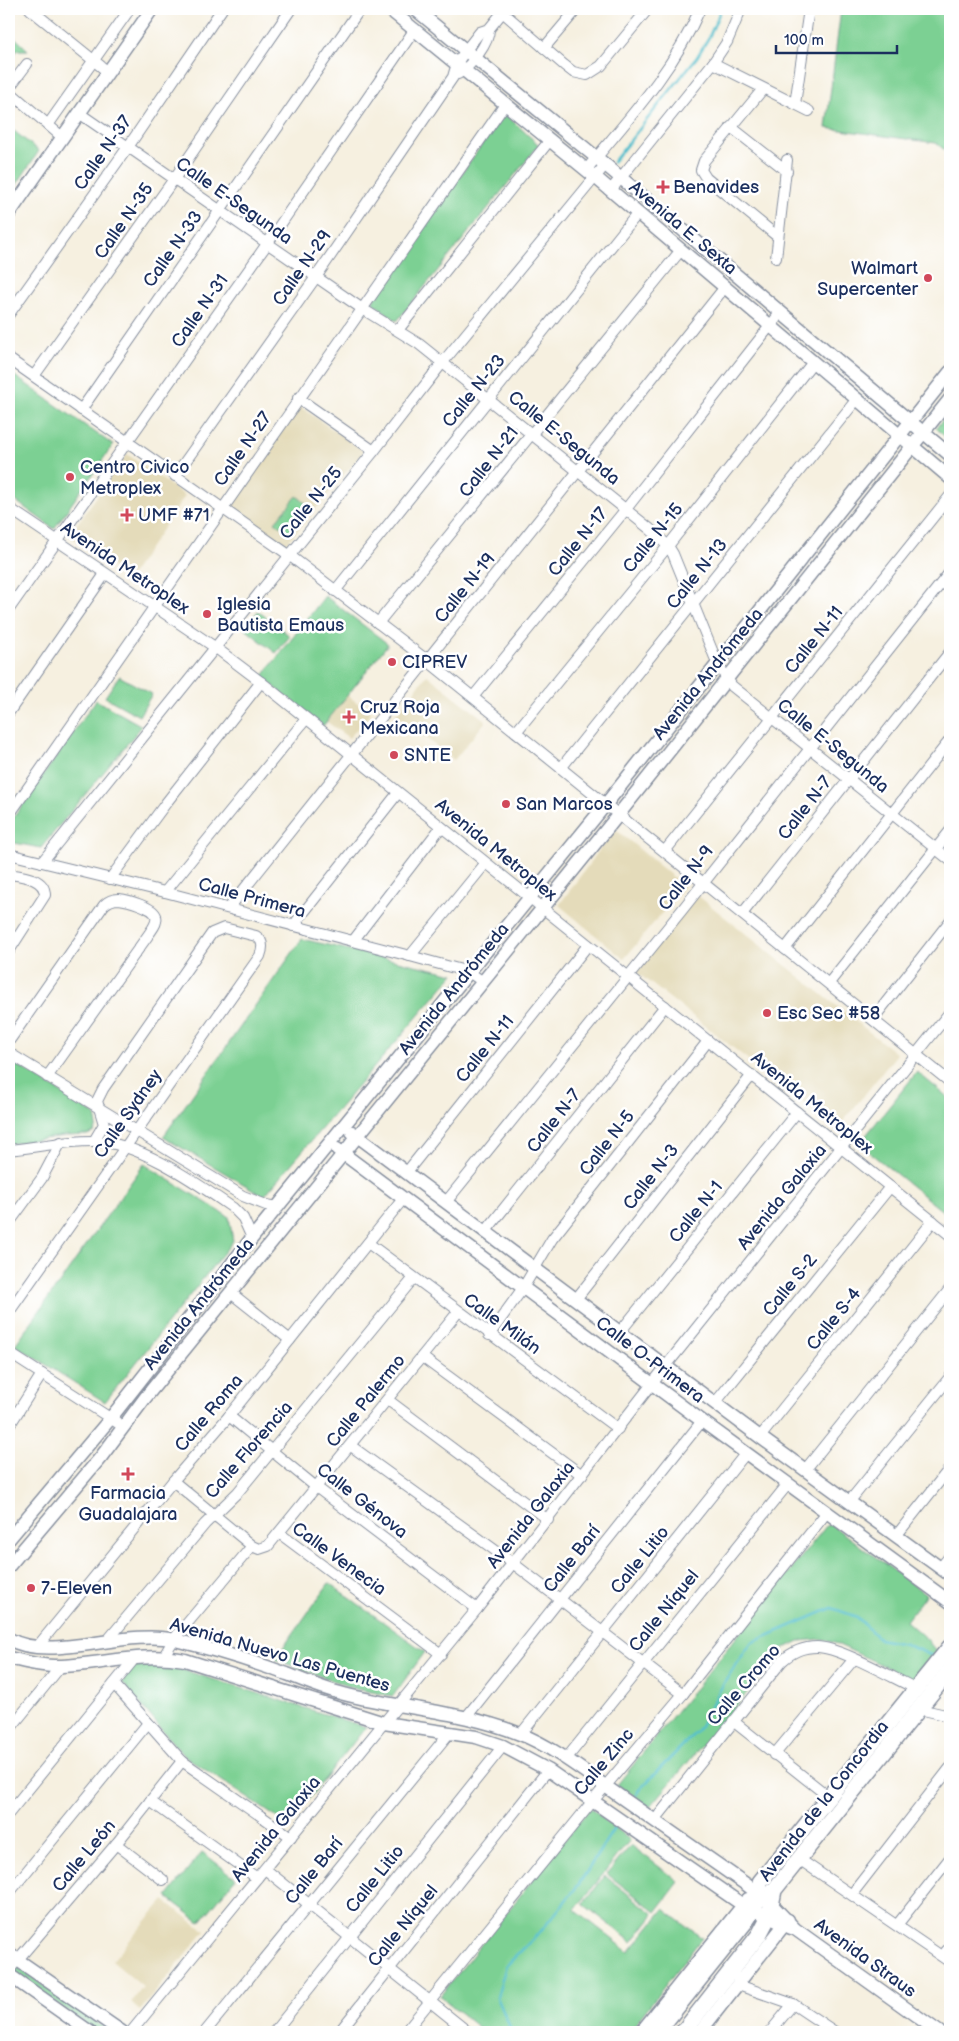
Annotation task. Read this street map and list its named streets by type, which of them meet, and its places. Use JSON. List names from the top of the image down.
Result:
{
  "streets": {
    "main road": ["Avenida de la Concordia"],
    "street": [
      "Calle N-37",
      "Calle E-Segunda",
      "Calle N-35",
      "Avenida E. Sexta",
      "Calle N-33",
      "Calle N-29",
      "Calle N-31",
      "Calle N-23",
      "Calle N-27",
      "Calle N-21",
      "Calle N-25",
      "Calle N-15",
      "Calle N-17",
      "Avenida Metroplex",
      "Calle N-13",
      "Calle N-19",
      "Calle N-11",
      "Avenida Andrómeda",
      "Calle N-7",
      "Calle N-9",
      "Calle Primera",
      "Calle Sydney",
      "Calle N-5",
      "Calle N-3",
      "Avenida Galaxia",
      "Calle N-1",
      "Calle S-2",
      "Calle S-4",
      "Calle Milán",
      "Calle O-Primera",
      "Calle Palermo",
      "Calle Roma",
      "Calle Florencia",
      "Calle Génova",
      "Calle Venecia",
      "Calle Barí",
      "Calle Litio",
      "Calle Níquel",
      "Avenida Nuevo Las Puentes",
      "Calle Cromo",
      "Calle Zinc",
      "Calle León",
      "Avenida Straus"
    ]
  },
  "crossings": [
    ["Calle N-37", "Calle E-Segunda"],
    ["Calle E-Segunda", "Calle N-35"],
    ["Calle E-Segunda", "Calle N-33"],
    ["Calle E-Segunda", "Calle N-29"],
    ["Calle E-Segunda", "Calle N-31"],
    ["Calle E-Segunda", "Calle N-23"],
    ["Calle E-Segunda", "Calle N-27"],
    ["Calle E-Segunda", "Calle N-21"],
    ["Calle E-Segunda", "Calle N-25"],
    ["Calle E-Segunda", "Calle N-15"],
    ["Calle E-Segunda", "Calle N-17"],
    ["Calle E-Segunda", "Calle N-13"],
    ["Calle E-Segunda", "Calle N-19"],
    ["Calle E-Segunda", "Calle N-11"],
    ["Calle E-Segunda", "Avenida Andrómeda"],
    ["Calle E-Segunda", "Calle N-7"],
    ["Calle E-Segunda", "Calle N-9"],
    ["Avenida E. Sexta", "Calle N-29"],
    ["Avenida E. Sexta", "Calle N-31"],
    ["Avenida E. Sexta", "Calle N-23"],
    ["Avenida E. Sexta", "Calle N-27"],
    ["Avenida E. Sexta", "Calle N-21"],
    ["Avenida E. Sexta", "Calle N-25"],
    ["Avenida E. Sexta", "Calle N-15"],
    ["Avenida E. Sexta", "Calle N-17"],
    ["Avenida E. Sexta", "Calle N-13"],
    ["Avenida E. Sexta", "Calle N-19"],
    ["Avenida E. Sexta", "Avenida Andrómeda"],
    ["Calle N-31", "Avenida Metroplex"],
    ["Calle N-27", "Avenida Metroplex"],
    ["Calle N-25", "Avenida Metroplex"],
    ["Calle N-25", "Calle Primera"],
    ["Avenida Metroplex", "Calle N-19"],
    ["Avenida Metroplex", "Calle N-11"],
    ["Avenida Metroplex", "Avenida Andrómeda"],
    ["Avenida Metroplex", "Calle N-7"],
    ["Avenida Metroplex", "Calle N-9"],
    ["Avenida Metroplex", "Calle N-5"],
    ["Avenida Metroplex", "Calle N-3"],
    ["Avenida Metroplex", "Avenida Galaxia"],
    ["Avenida Metroplex", "Calle N-1"],
    ["Avenida Metroplex", "Calle S-2"],
    ["Avenida Metroplex", "Calle S-4"],
    ["Calle N-19", "Calle Primera"],
    ["Calle N-11", "Calle O-Primera"],
    ["Avenida Andrómeda", "Calle Primera"],
    ["Avenida Andrómeda", "Calle O-Primera"],
    ["Calle N-7", "Calle O-Primera"],
    ["Calle N-9", "Calle O-Primera"],
    ["Calle N-5", "Calle Milán"],
    ["Calle N-5", "Calle O-Primera"],
    ["Calle N-3", "Calle O-Primera"],
    ["Avenida Galaxia", "Calle Milán"],
    ["Avenida Galaxia", "Calle O-Primera"],
    ["Avenida Galaxia", "Calle Génova"],
    ["Avenida Galaxia", "Calle Venecia"],
    ["Avenida Galaxia", "Avenida Nuevo Las Puentes"],
    ["Calle N-1", "Calle O-Primera"],
    ["Calle S-2", "Calle O-Primera"],
    ["Calle S-4", "Calle O-Primera"],
    ["Calle Milán", "Calle Palermo"],
    ["Calle Milán", "Calle Roma"],
    ["Calle Milán", "Calle Florencia"],
    ["Calle O-Primera", "Calle Roma"],
    ["Calle O-Primera", "Calle Barí"],
    ["Calle O-Primera", "Calle Litio"],
    ["Calle O-Primera", "Calle Níquel"],
    ["Calle O-Primera", "Calle Zinc"],
    ["Calle Palermo", "Calle Génova"],
    ["Calle Palermo", "Calle Venecia"],
    ["Calle Roma", "Calle Génova"],
    ["Calle Roma", "Avenida Nuevo Las Puentes"],
    ["Calle Florencia", "Calle Génova"],
    ["Calle Florencia", "Avenida Nuevo Las Puentes"],
    ["Calle Barí", "Avenida Nuevo Las Puentes"],
    ["Calle Litio", "Avenida Nuevo Las Puentes"],
    ["Calle Níquel", "Avenida Nuevo Las Puentes"],
    ["Avenida Nuevo Las Puentes", "Calle Cromo"],
    ["Avenida Nuevo Las Puentes", "Calle Zinc"],
    ["Avenida Nuevo Las Puentes", "Avenida de la Concordia"],
    ["Avenida Nuevo Las Puentes", "Avenida Straus"],
    ["Calle Cromo", "Avenida de la Concordia"],
    ["Avenida de la Concordia", "Avenida Straus"]
  ],
  "places": {
    "health": [
      "Benavides",
      "UMF #71",
      "Cruz Roja Mexicana",
      "Farmacia Guadalajara"
    ],
    "other": [
      "Walmart Supercenter",
      "Centro Civico Metroplex",
      "Iglesia Bautista Emaus",
      "CIPREV",
      "SNTE",
      "San Marcos",
      "Esc Sec #58",
      "7-Eleven"
    ]
  },
  "scale_bar": "100 m"
}
